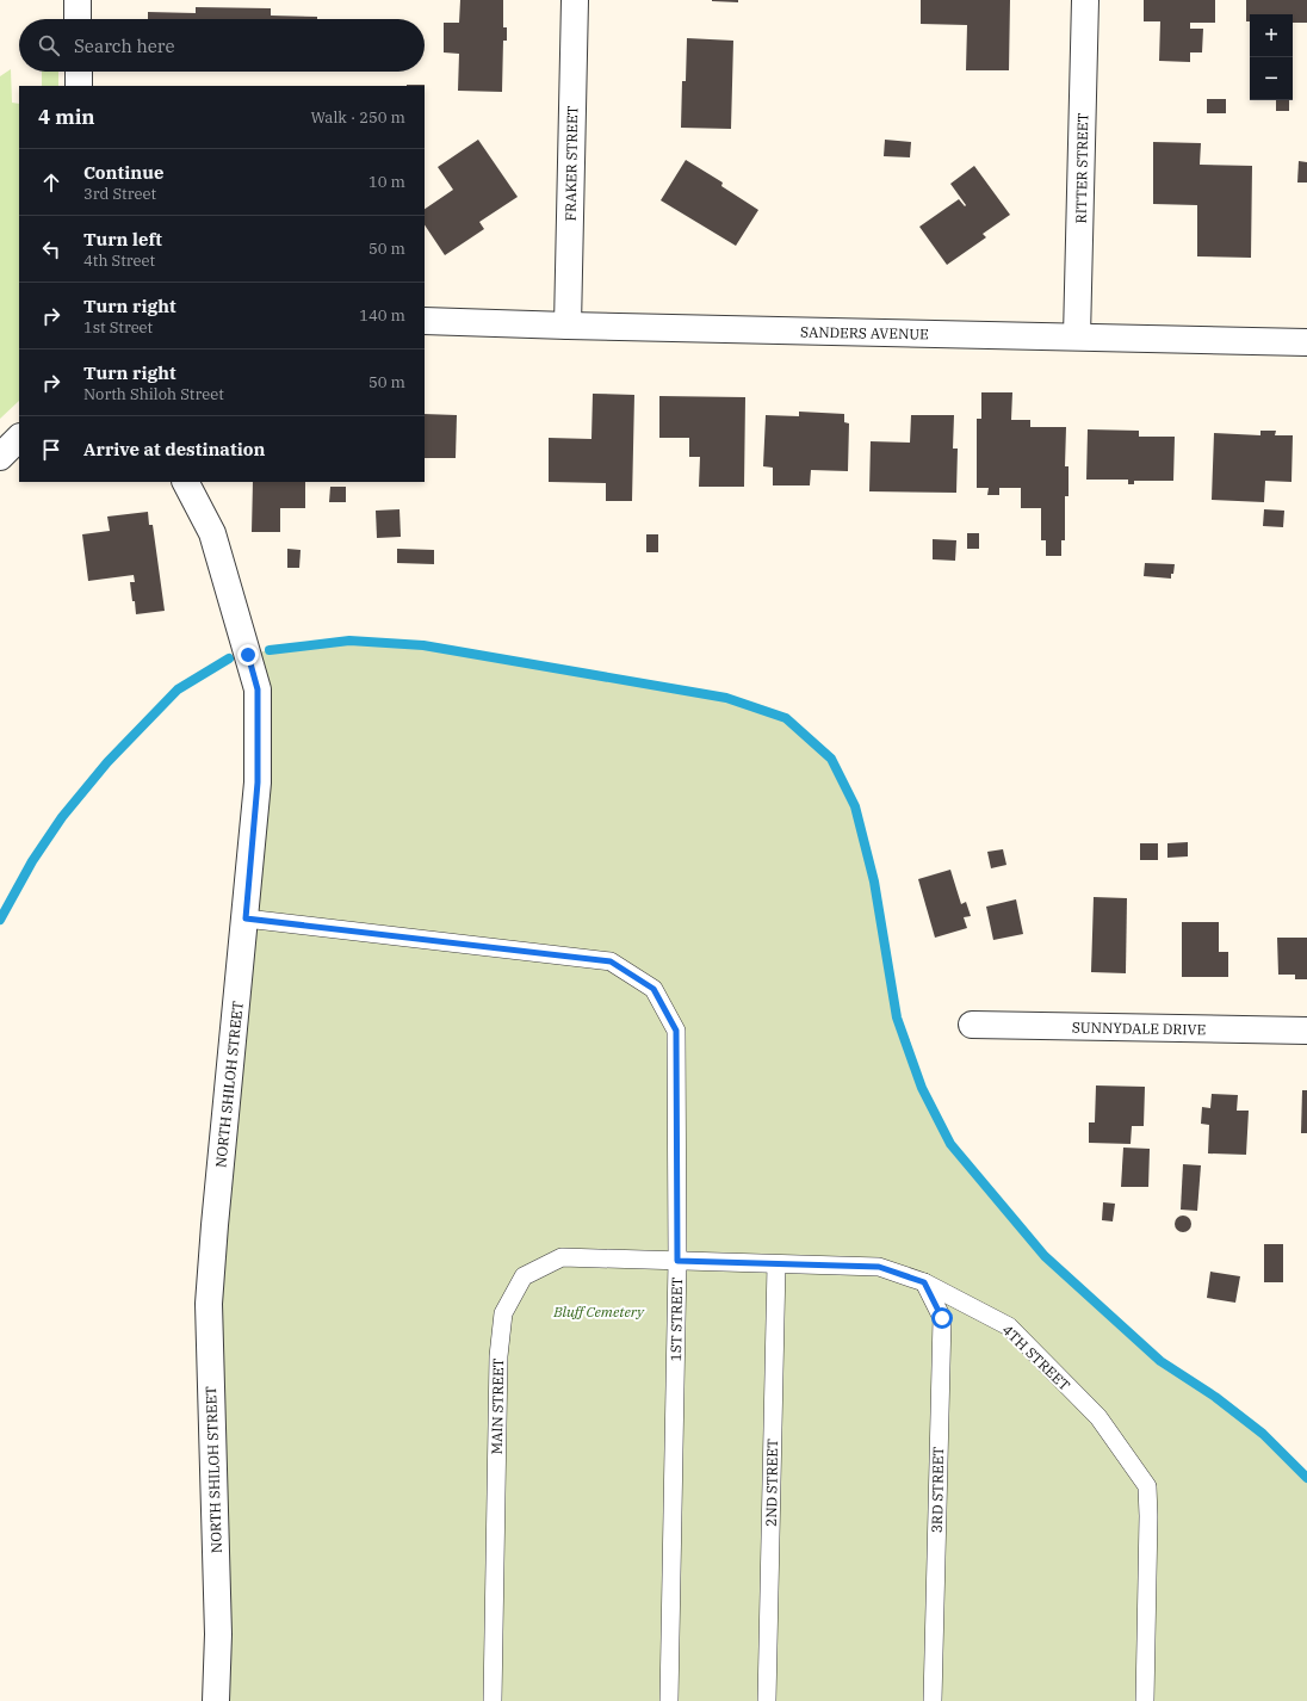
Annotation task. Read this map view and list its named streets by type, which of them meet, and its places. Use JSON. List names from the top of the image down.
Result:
{
  "streets": {
    "street": [
      "FRAKER STREET",
      "RITTER STREET",
      "SANDERS AVENUE",
      "SUNNYDALE DRIVE",
      "NORTH SHILOH STREET"
    ],
    "lane": [
      "1ST STREET",
      "4TH STREET",
      "MAIN STREET",
      "2ND STREET",
      "3RD STREET"
    ]
  },
  "crossings": [
    ["FRAKER STREET", "SANDERS AVENUE"],
    ["RITTER STREET", "SANDERS AVENUE"],
    ["NORTH SHILOH STREET", "1ST STREET"],
    ["1ST STREET", "4TH STREET"],
    ["1ST STREET", "MAIN STREET"],
    ["4TH STREET", "MAIN STREET"],
    ["4TH STREET", "2ND STREET"],
    ["4TH STREET", "3RD STREET"]
  ],
  "parks": ["Bluff Cemetery"],
  "page": {
    "map_buttons": ["+", "−"],
    "search": "Search here",
    "heading": ["4 min", "Walk · 250 m"],
    "list": [
      ["Continue", "3rd Street", "10 m"],
      ["Turn left", "4th Street", "50 m"],
      ["Turn right", "1st Street", "140 m"],
      ["Turn right", "North Shiloh Street", "50 m"],
      "Arrive at destination"
    ]
  }
}
